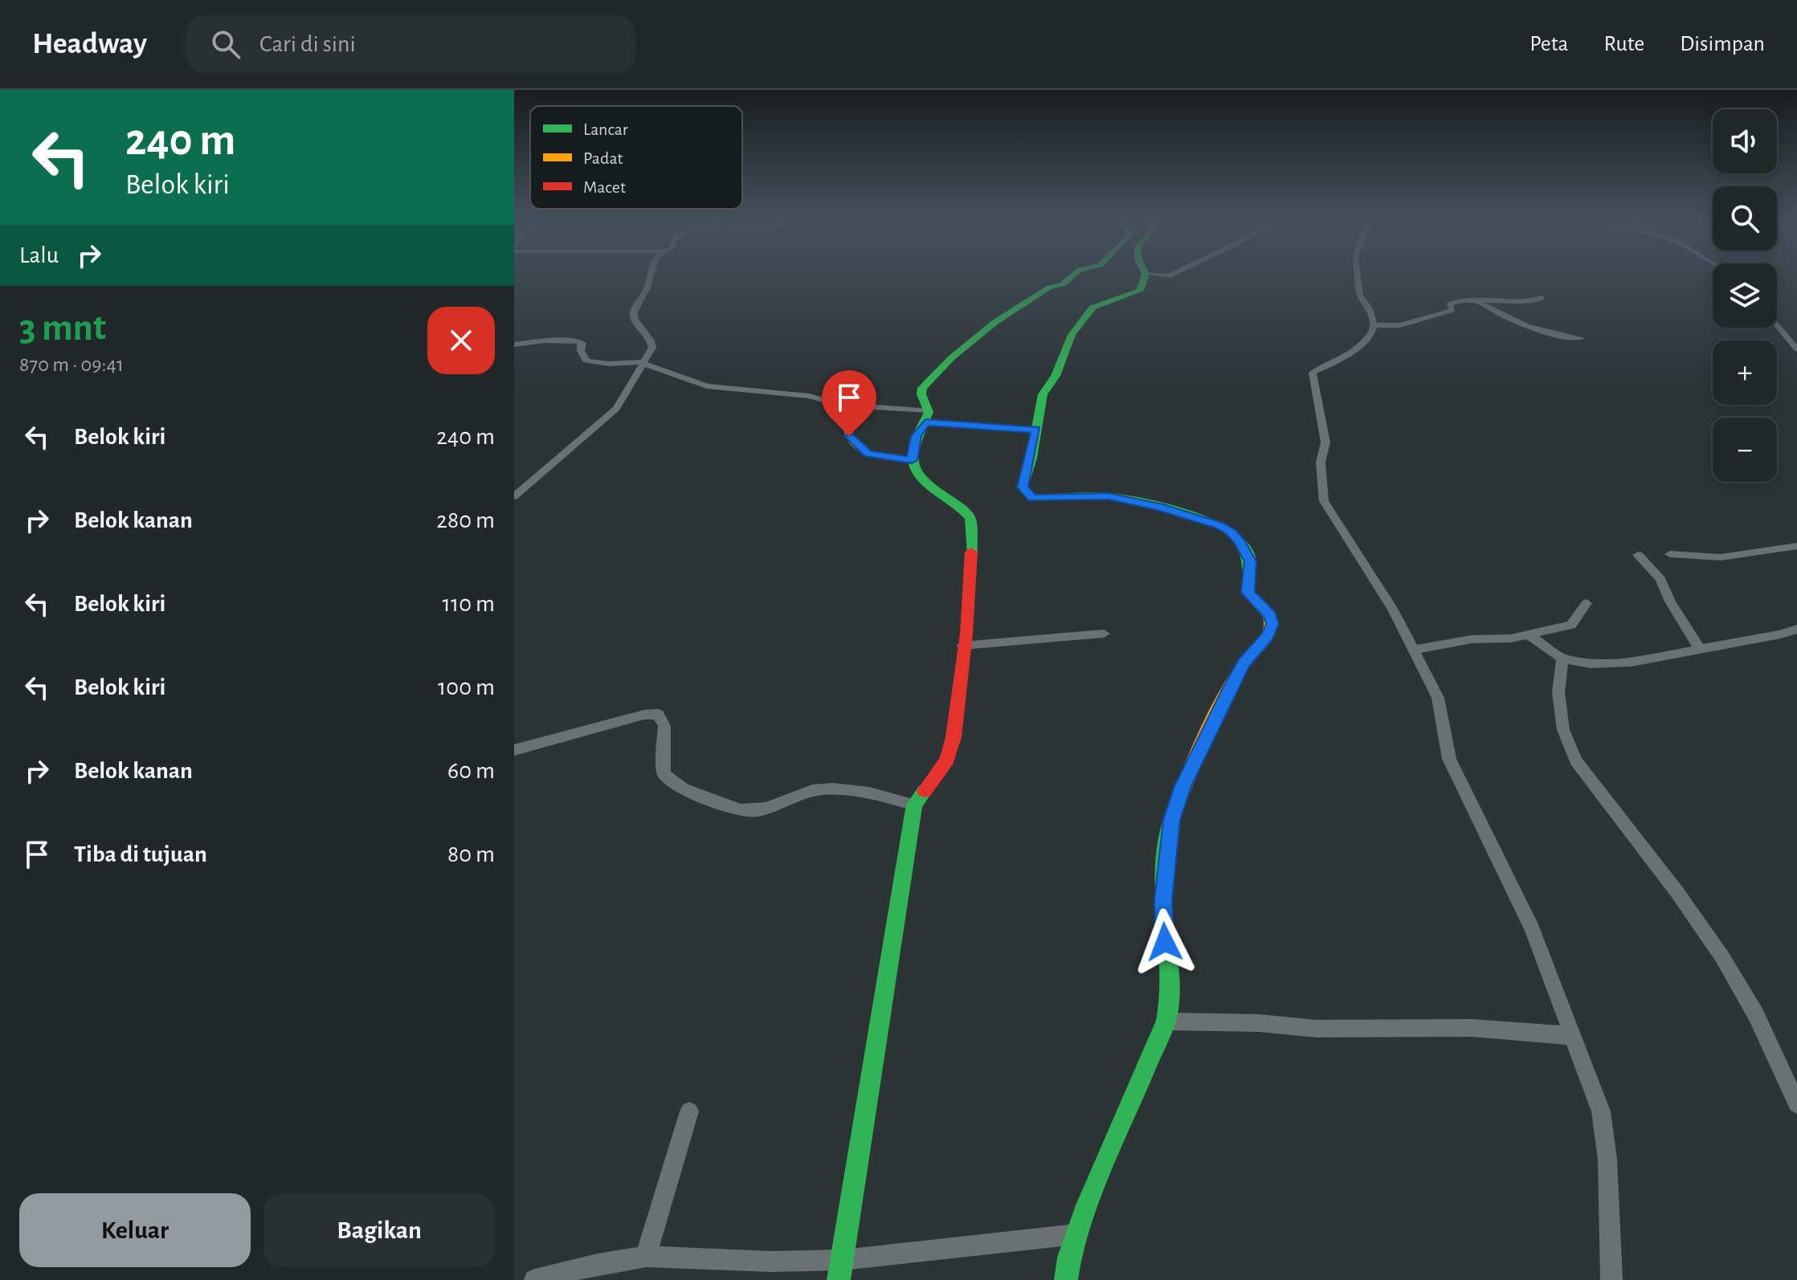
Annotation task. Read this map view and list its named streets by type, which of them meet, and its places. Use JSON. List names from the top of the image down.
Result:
{
  "legend": ["Lancar", "Padat", "Macet"],
  "page": {
    "header": "Headway",
    "search": "Cari di sini",
    "nav": ["Peta", "Rute", "Disimpan"],
    "turn": ["240 m", "Belok kiri"],
    "map_buttons": ["+", "−"],
    "then": "Lalu",
    "heading": ["3 mnt", "870 m · 09:41"],
    "list": [
      {
        "name": "Belok kiri",
        "value": "240 m"
      },
      {
        "name": "Belok kanan",
        "value": "280 m"
      },
      {
        "name": "Belok kiri",
        "value": "110 m"
      },
      {
        "name": "Belok kiri",
        "value": "100 m"
      },
      {
        "name": "Belok kanan",
        "value": "60 m"
      },
      {
        "name": "Tiba di tujuan",
        "value": "80 m"
      }
    ],
    "buttons": ["Keluar", "Bagikan"]
  }
}
